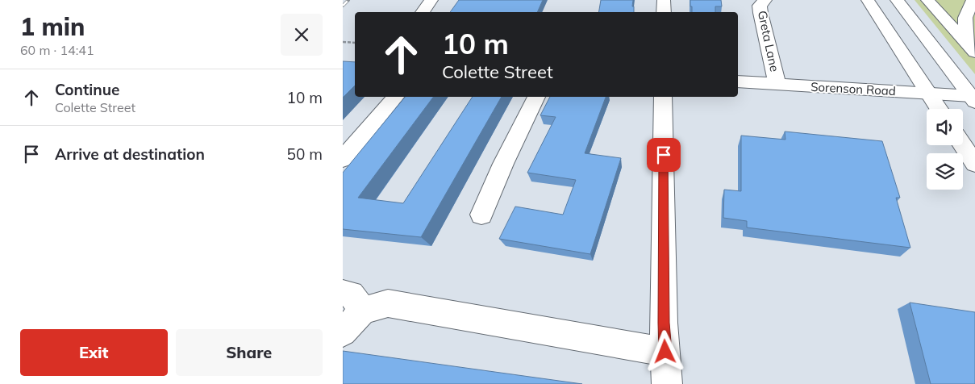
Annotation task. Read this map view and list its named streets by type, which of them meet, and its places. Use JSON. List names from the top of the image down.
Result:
{
  "streets": {
    "street": ["Greta Lane", "Sorenson Road"]
  },
  "crossings": [
    ["Greta Lane", "Sorenson Road"]
  ],
  "page": {
    "heading": ["1 min", "60 m · 14:41"],
    "turn": ["10 m", "Colette Street"],
    "list": [
      {
        "name": "Continue",
        "note": "Colette Street",
        "value": "10 m"
      },
      {
        "name": "Arrive at destination",
        "value": "50 m"
      }
    ],
    "buttons": ["Exit", "Share"]
  }
}
